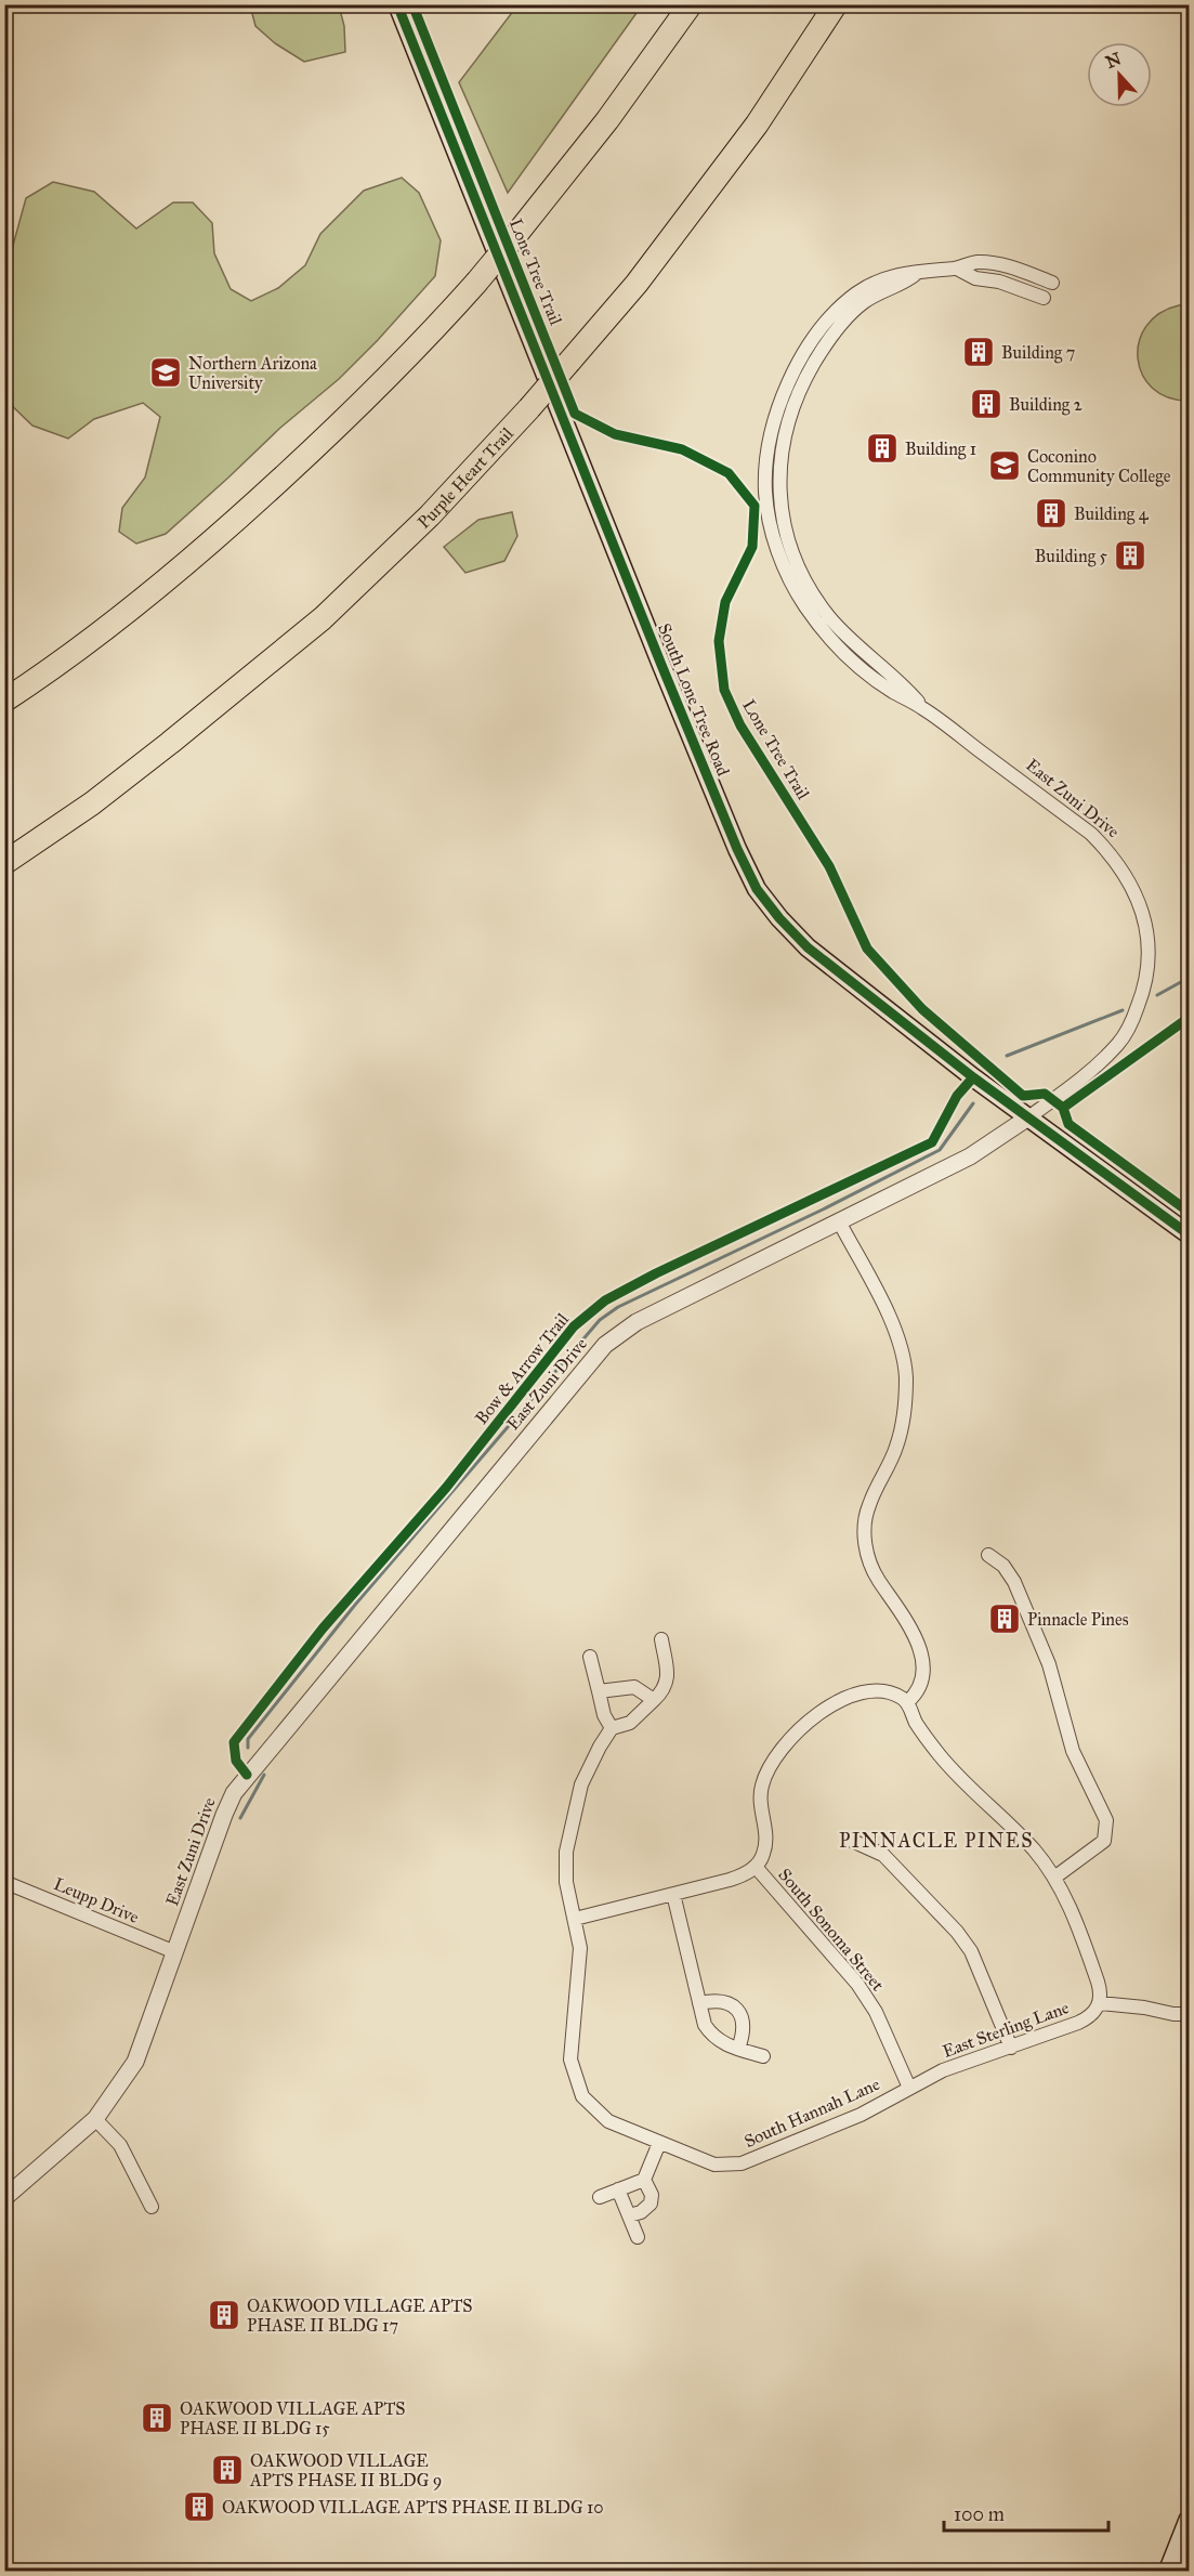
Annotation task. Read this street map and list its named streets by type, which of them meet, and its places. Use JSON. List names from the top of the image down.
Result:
{
  "streets": {
    "highway": ["Purple Heart Trail"],
    "main road": ["South Lone Tree Road"],
    "street": [
      "East Zuni Drive",
      "Leupp Drive",
      "South Sonoma Street",
      "East Sterling Lane",
      "South Hannah Lane"
    ],
    "cycle path": ["Lone Tree Trail", "Bow & Arrow Trail"]
  },
  "crossings": [
    ["South Lone Tree Road", "East Zuni Drive"],
    ["East Zuni Drive", "Leupp Drive"],
    ["South Sonoma Street", "East Sterling Lane"],
    ["South Sonoma Street", "South Hannah Lane"],
    ["East Sterling Lane", "South Hannah Lane"]
  ],
  "districts": ["PINNACLE PINES"],
  "places": {
    "building": [
      "Building 7",
      "Building 2",
      "Building 1",
      "Building 4",
      "Building 5",
      "Pinnacle Pines",
      "OAKWOOD VILLAGE APTS PHASE II BLDG 17",
      "OAKWOOD VILLAGE APTS PHASE II BLDG 15",
      "OAKWOOD VILLAGE APTS PHASE II BLDG 9",
      "OAKWOOD VILLAGE APTS PHASE II BLDG 10"
    ],
    "school or university": ["Northern Arizona University", "Coconino Community College"]
  },
  "scale_bar": "100 m",
  "north": "top"
}
